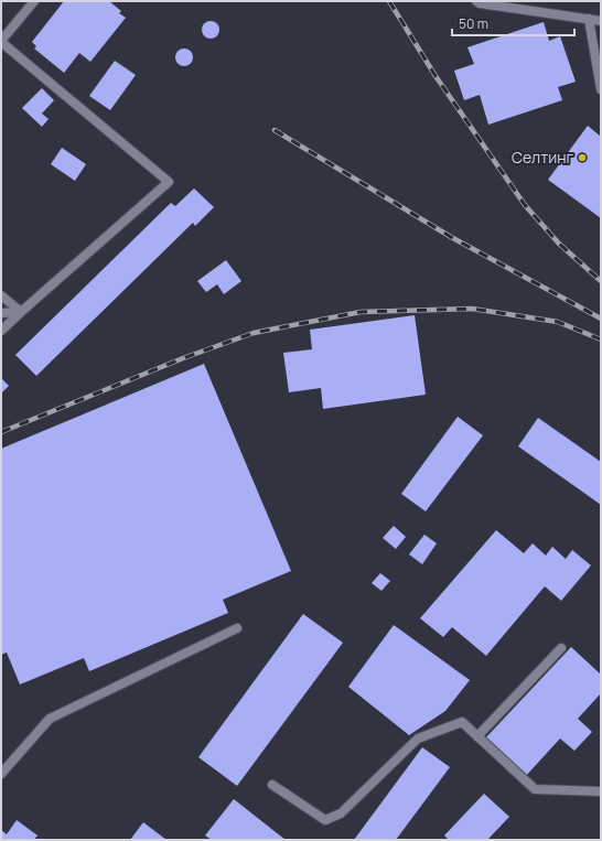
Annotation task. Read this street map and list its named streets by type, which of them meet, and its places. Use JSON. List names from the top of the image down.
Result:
{
  "places": ["Селтинг"],
  "scale_bar": "50 m"
}
